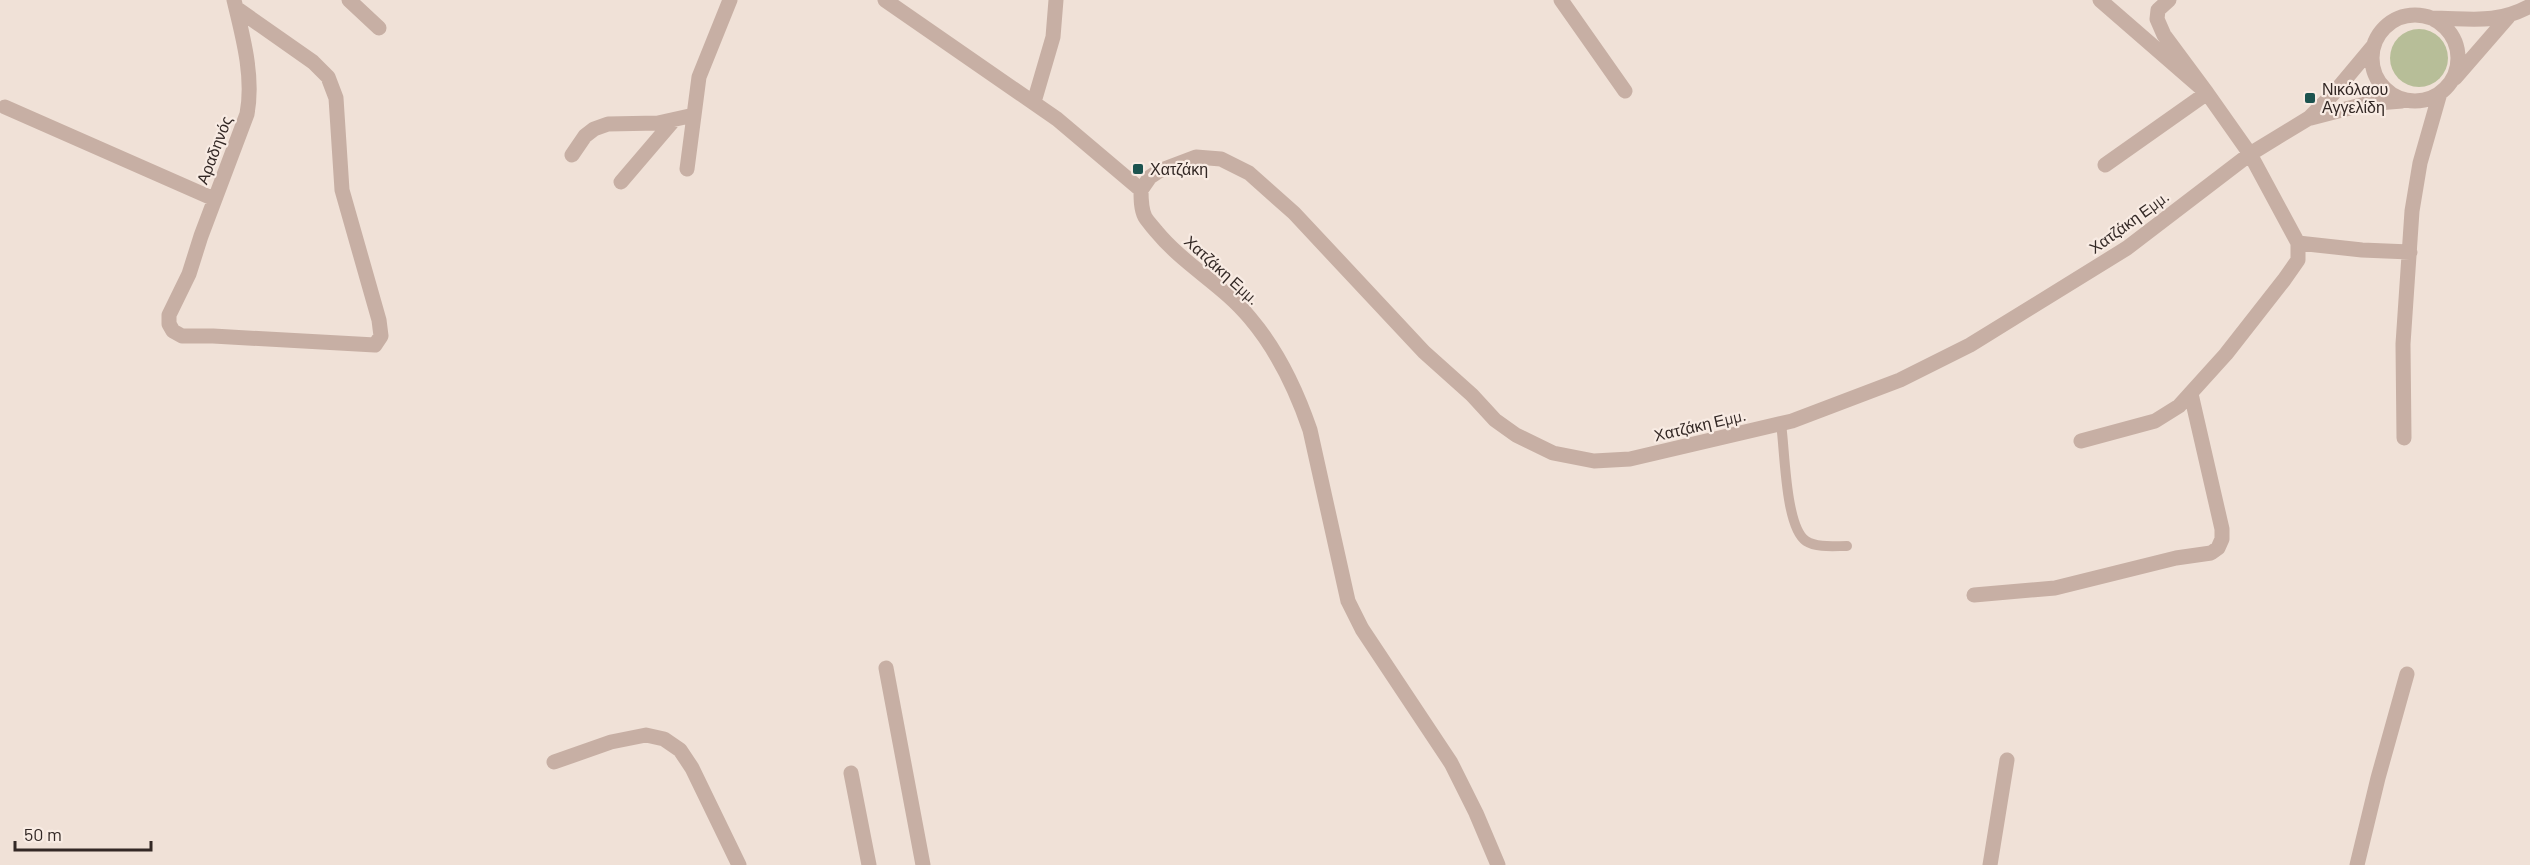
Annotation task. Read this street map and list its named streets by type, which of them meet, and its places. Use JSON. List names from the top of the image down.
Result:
{
  "streets": {
    "street": ["Αραδηνός", "Χατζάκη Εμμ."]
  },
  "places": {
    "transit": ["Νικόλαου Αγγελίδη", "Χατζάκη"]
  },
  "scale_bar": "50 m"
}
